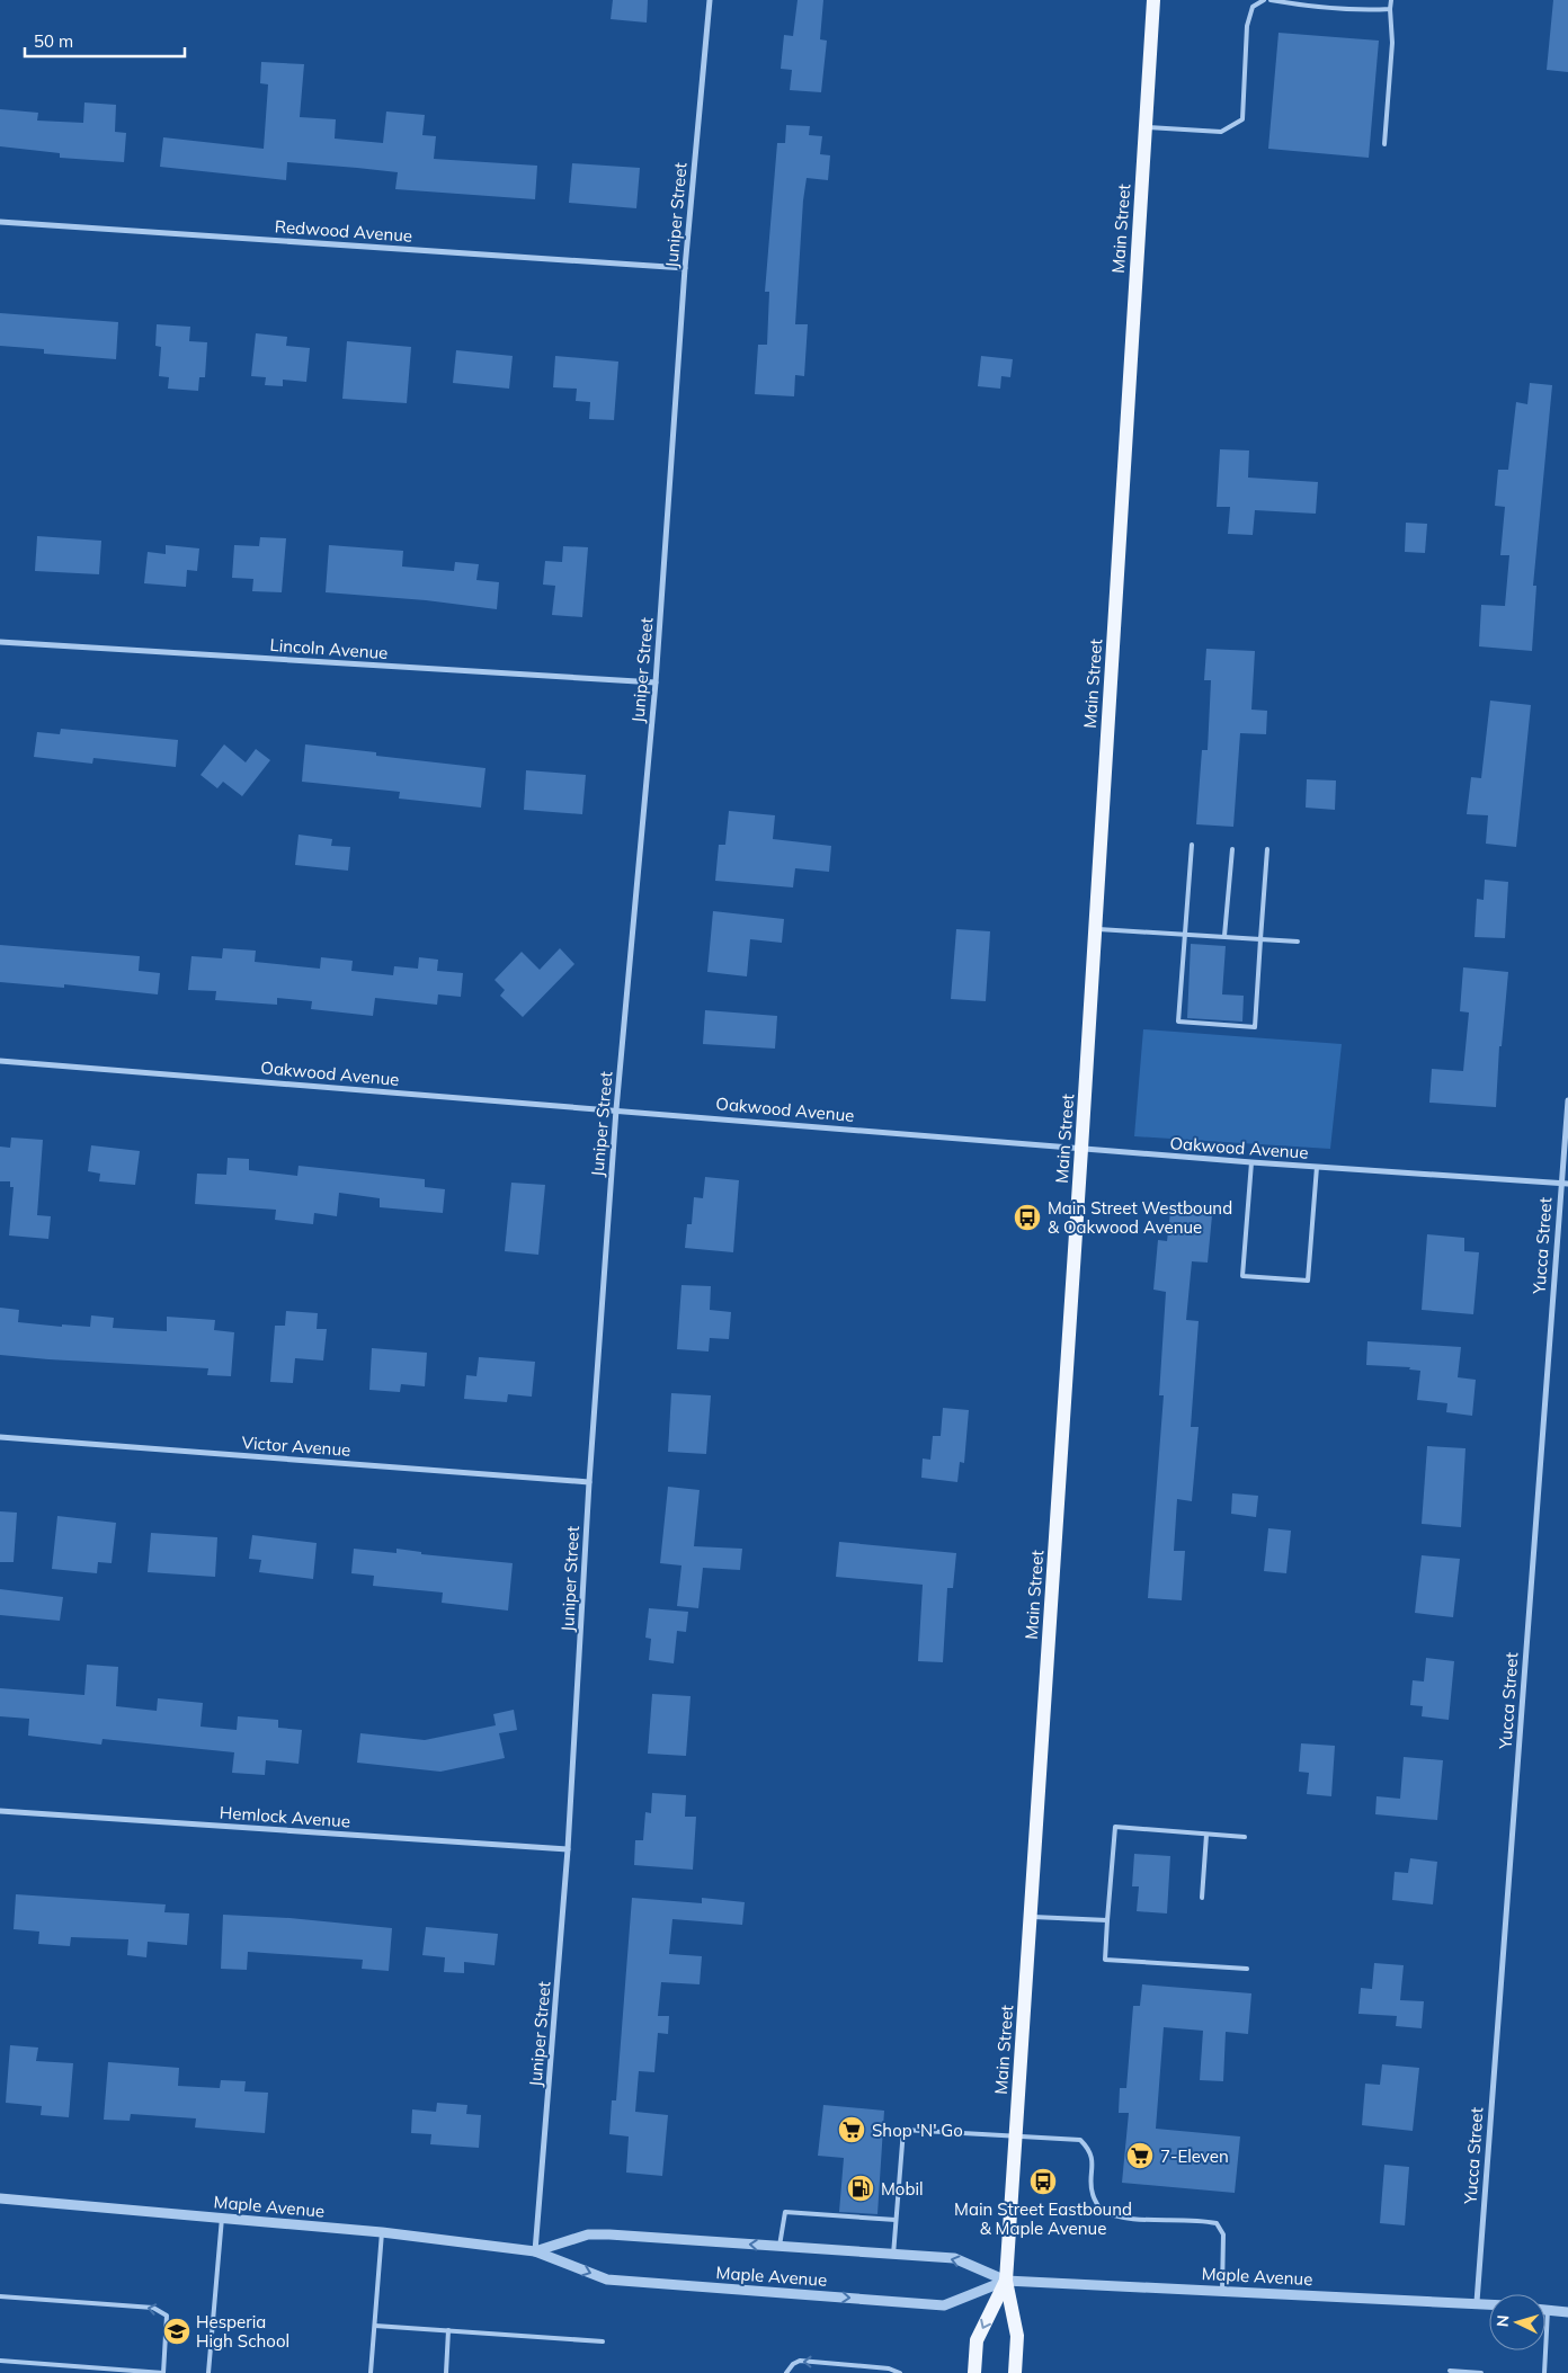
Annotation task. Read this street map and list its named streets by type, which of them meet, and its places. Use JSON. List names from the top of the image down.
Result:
{
  "streets": {
    "main road": ["Main Street"],
    "street": [
      "Juniper Street",
      "Redwood Avenue",
      "Lincoln Avenue",
      "Oakwood Avenue",
      "Yucca Street",
      "Victor Avenue",
      "Hemlock Avenue",
      "Maple Avenue"
    ]
  },
  "crossings": [
    ["Juniper Street", "Redwood Avenue"],
    ["Juniper Street", "Lincoln Avenue"],
    ["Juniper Street", "Oakwood Avenue"],
    ["Juniper Street", "Victor Avenue"],
    ["Juniper Street", "Hemlock Avenue"],
    ["Juniper Street", "Maple Avenue"],
    ["Main Street", "Oakwood Avenue"],
    ["Main Street", "Maple Avenue"],
    ["Oakwood Avenue", "Yucca Street"],
    ["Yucca Street", "Maple Avenue"]
  ],
  "places": {
    "bus stop": ["Main Street Westbound & Oakwood Avenue", "Main Street Eastbound & Maple Avenue"],
    "supermarket": ["Shop 'N' Go", "7-Eleven"],
    "fuel station": ["Mobil"],
    "school or university": ["Hesperia High School"]
  },
  "scale_bar": "50 m",
  "north": "left"
}
